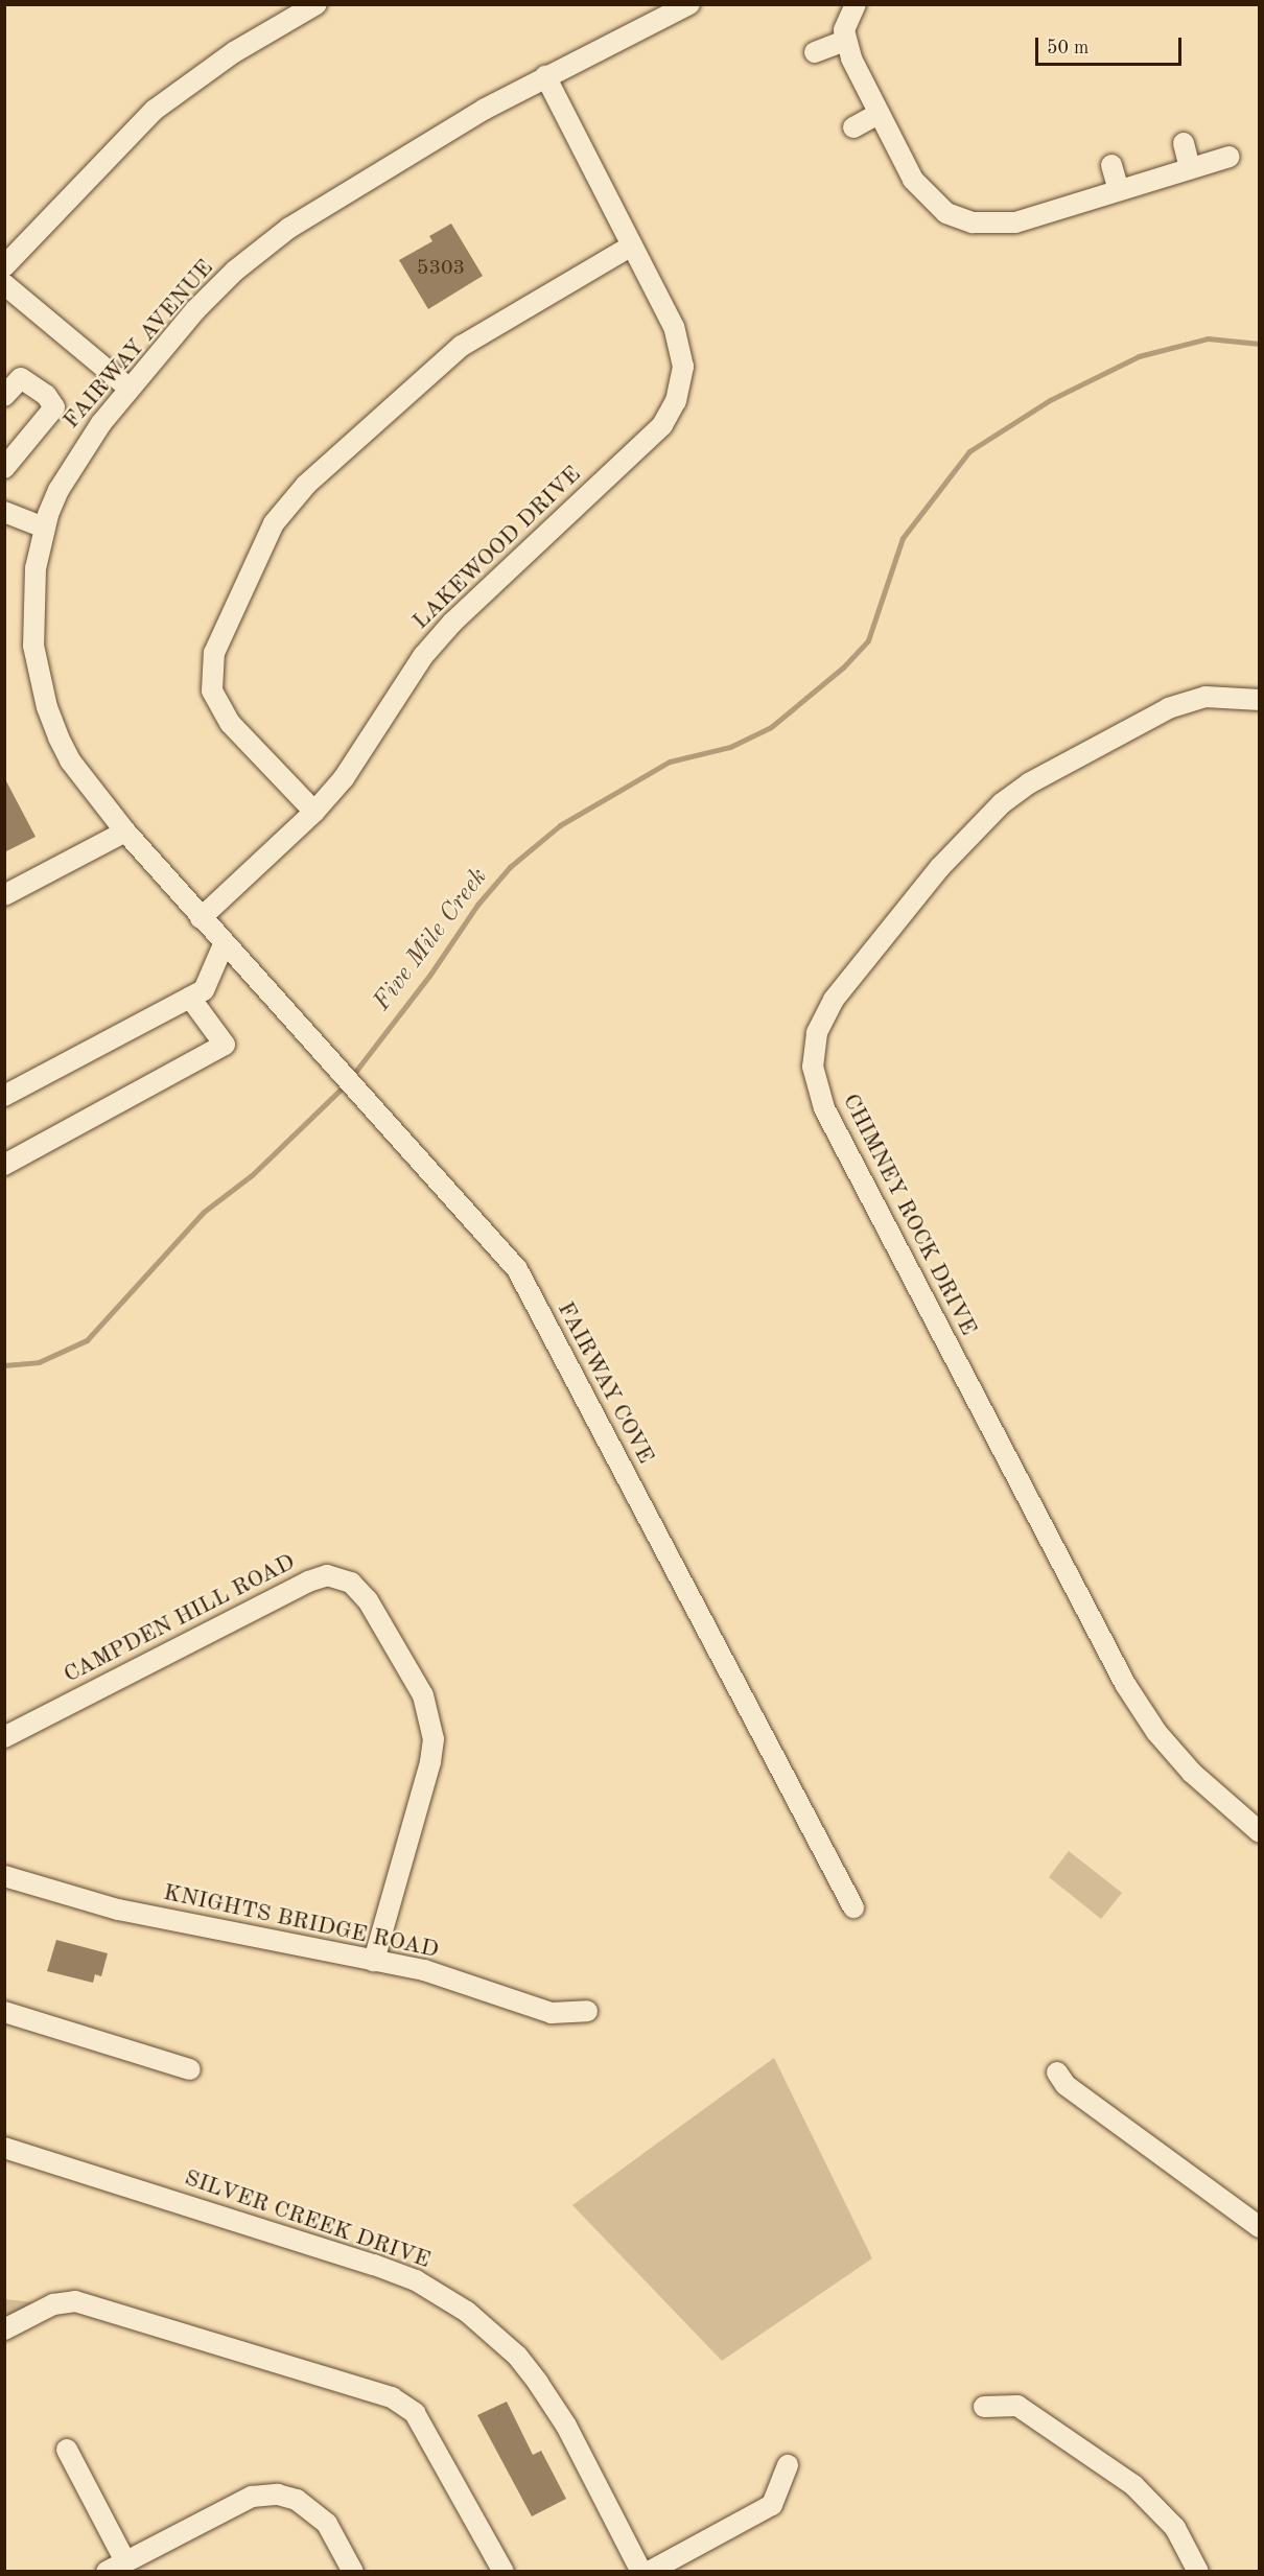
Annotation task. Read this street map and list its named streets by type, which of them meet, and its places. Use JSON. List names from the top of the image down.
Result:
{
  "streets": {
    "street": [
      "FAIRWAY AVENUE",
      "LAKEWOOD DRIVE",
      "CHIMNEY ROCK DRIVE",
      "FAIRWAY COVE",
      "CAMPDEN HILL ROAD",
      "KNIGHTS BRIDGE ROAD",
      "SILVER CREEK DRIVE"
    ]
  },
  "crossings": [
    ["FAIRWAY AVENUE", "LAKEWOOD DRIVE"],
    ["CAMPDEN HILL ROAD", "KNIGHTS BRIDGE ROAD"]
  ],
  "water": ["Five Mile Creek"],
  "house_numbers": ["5303"],
  "scale_bar": "50 m"
}
